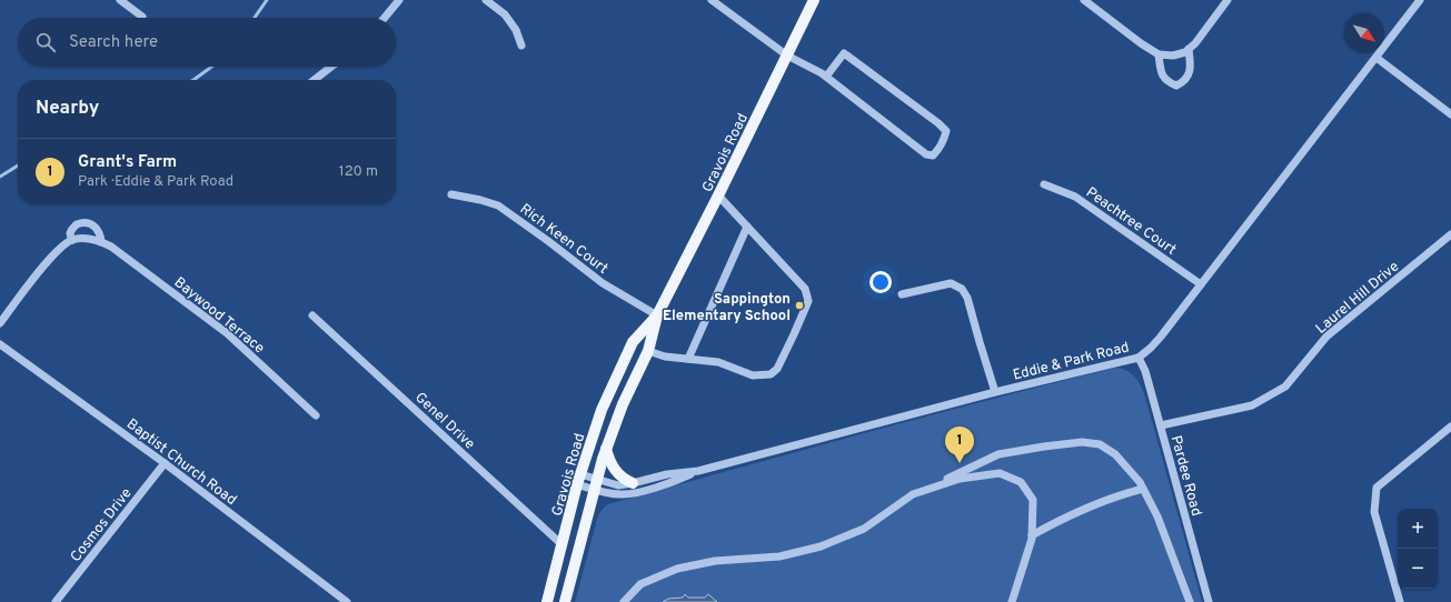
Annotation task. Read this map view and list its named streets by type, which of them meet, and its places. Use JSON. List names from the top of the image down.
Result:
{
  "streets": {
    "main road": ["Gravois Road"],
    "street": [
      "Peachtree Court",
      "Rich Keen Court",
      "Laurel Hill Drive",
      "Baywood Terrace",
      "Eddie & Park Road",
      "Genel Drive",
      "Baptist Church Road",
      "Pardee Road",
      "Cosmos Drive"
    ]
  },
  "crossings": [
    ["Gravois Road", "Rich Keen Court"],
    ["Gravois Road", "Eddie & Park Road"],
    ["Gravois Road", "Genel Drive"],
    ["Peachtree Court", "Eddie & Park Road"],
    ["Laurel Hill Drive", "Pardee Road"],
    ["Eddie & Park Road", "Pardee Road"],
    ["Baptist Church Road", "Cosmos Drive"]
  ],
  "places": ["Sappington Elementary School"],
  "north": "bottom right",
  "page": {
    "search": "Search here",
    "heading": "Nearby",
    "list": [
      {
        "mark": "1",
        "name": "Grant's Farm",
        "note": "Park · Eddie & Park Road",
        "value": "120 m"
      }
    ],
    "pins": "1",
    "map_buttons": ["+", "−"]
  }
}
